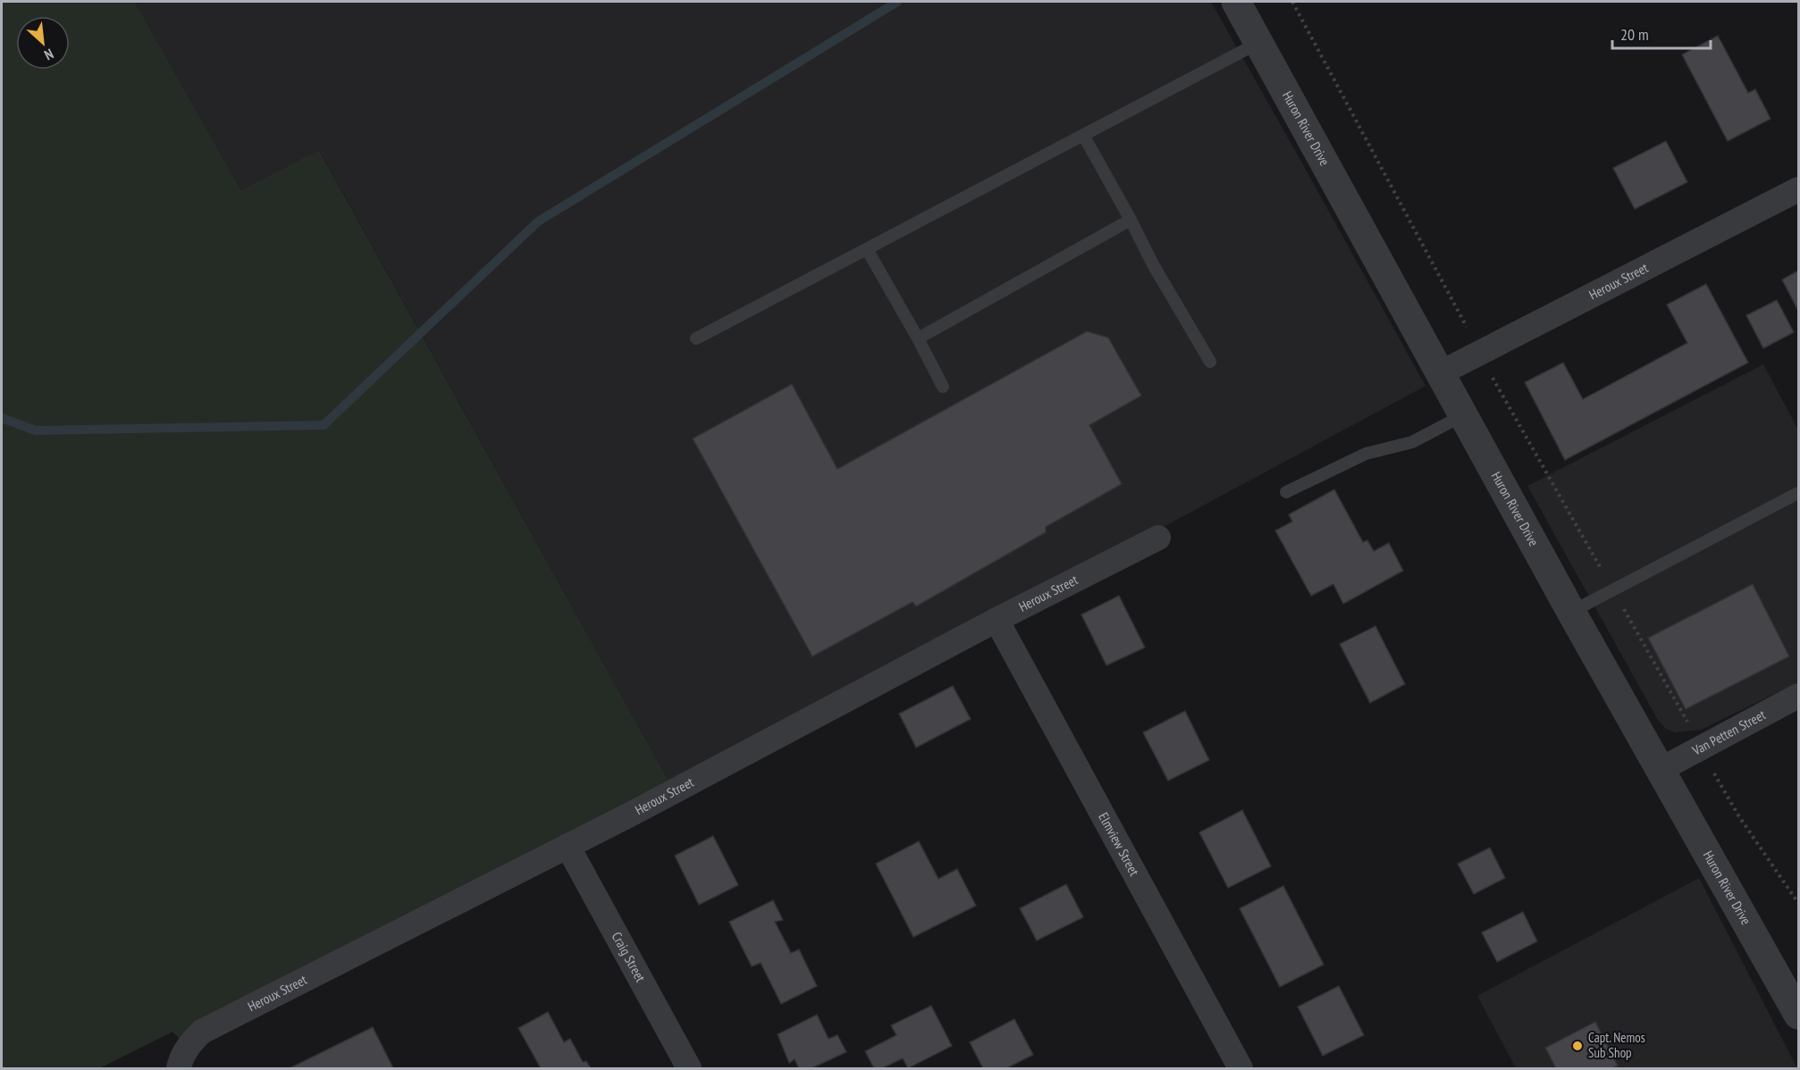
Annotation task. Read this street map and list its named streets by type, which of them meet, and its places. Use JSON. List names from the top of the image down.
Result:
{
  "streets": {
    "street": [
      "Huron River Drive",
      "Heroux Street",
      "Van Petten Street",
      "Elmview Street",
      "Craig Street"
    ]
  },
  "crossings": [
    ["Huron River Drive", "Heroux Street"],
    ["Huron River Drive", "Van Petten Street"],
    ["Heroux Street", "Elmview Street"],
    ["Heroux Street", "Craig Street"]
  ],
  "places": ["Capt. Nemos Sub Shop"],
  "scale_bar": "20 m",
  "north": "bottom right"
}
